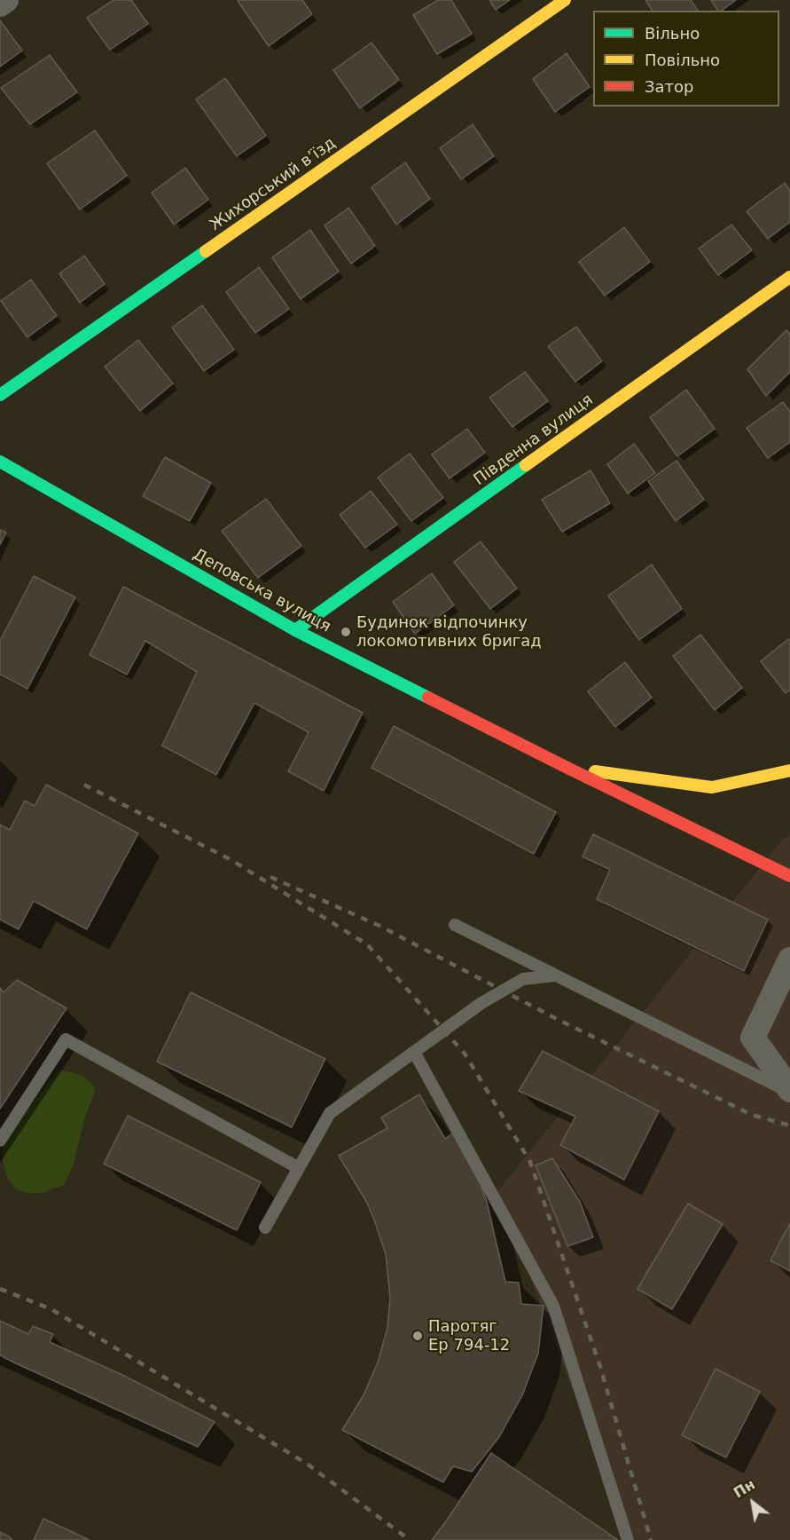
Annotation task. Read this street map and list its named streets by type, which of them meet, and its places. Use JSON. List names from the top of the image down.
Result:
{
  "streets": {
    "street": ["Жихорський в’їзд", "Південна вулиця", "Деповська вулиця"]
  },
  "crossings": [
    ["Південна вулиця", "Деповська вулиця"]
  ],
  "places": ["Будинок відпочинку локомотивних бригад", "Паротяг Ер 794-12"],
  "legend": ["Вільно", "Повільно", "Затор"],
  "north": "top left"
}
